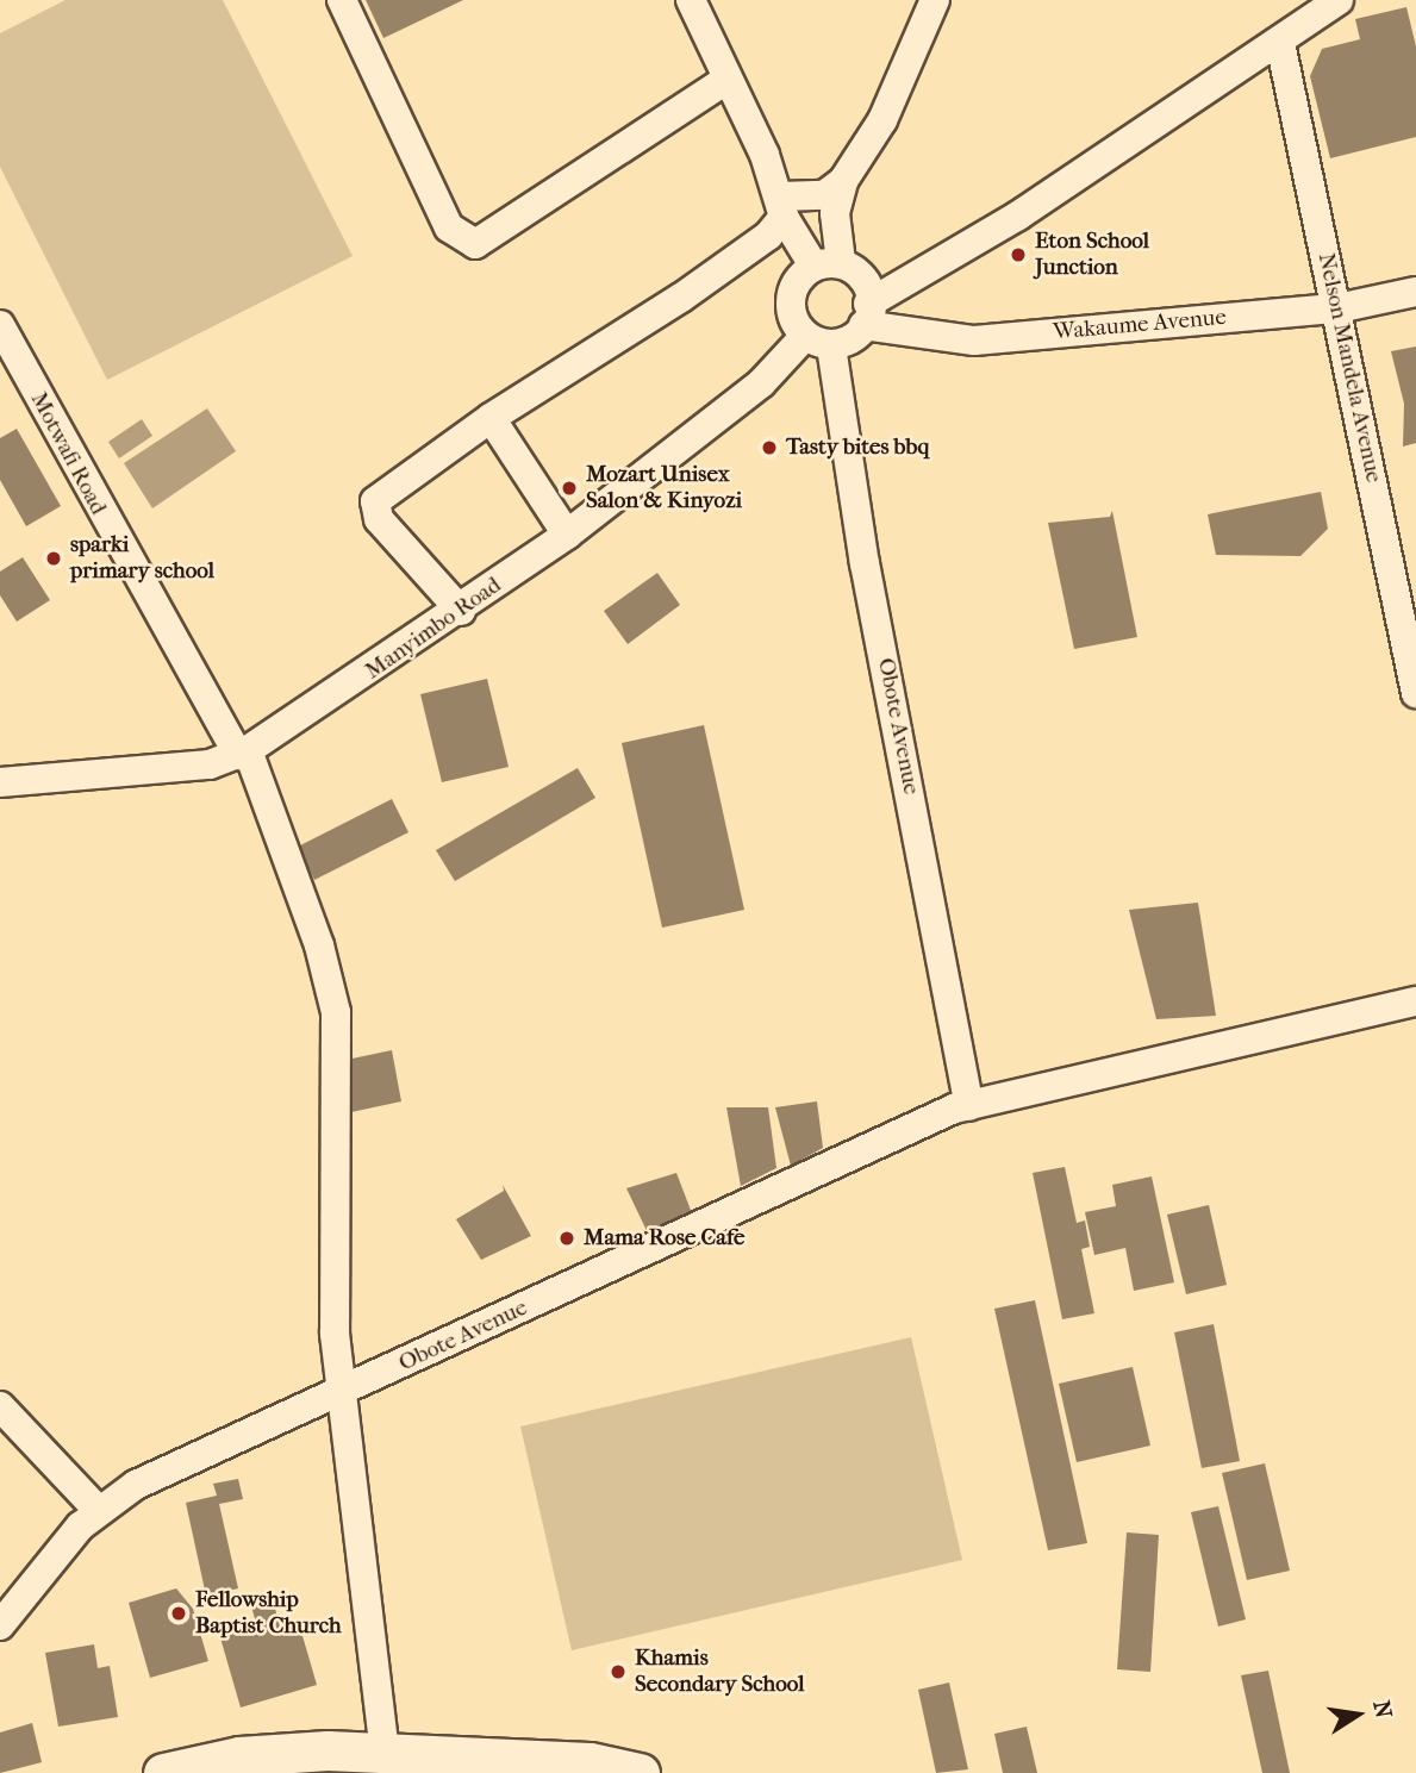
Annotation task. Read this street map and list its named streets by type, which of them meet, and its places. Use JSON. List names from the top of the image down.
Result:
{
  "streets": {
    "street": [
      "Wakaume Avenue",
      "Nelson Mandela Avenue",
      "Motwafi Road",
      "Manyimbo Road",
      "Obote Avenue"
    ]
  },
  "crossings": [
    ["Wakaume Avenue", "Nelson Mandela Avenue"],
    ["Wakaume Avenue", "Manyimbo Road"],
    ["Wakaume Avenue", "Obote Avenue"],
    ["Motwafi Road", "Manyimbo Road"],
    ["Motwafi Road", "Obote Avenue"],
    ["Manyimbo Road", "Obote Avenue"]
  ],
  "places": [
    "Eton School Junction",
    "Tasty bites bbq",
    "Mozart Unisex Salon & Kinyozi",
    "sparki primary school",
    "Mama Rose Cafe",
    "Fellowship Baptist Church",
    "Khamis Secondary School"
  ],
  "north": "right"
}
